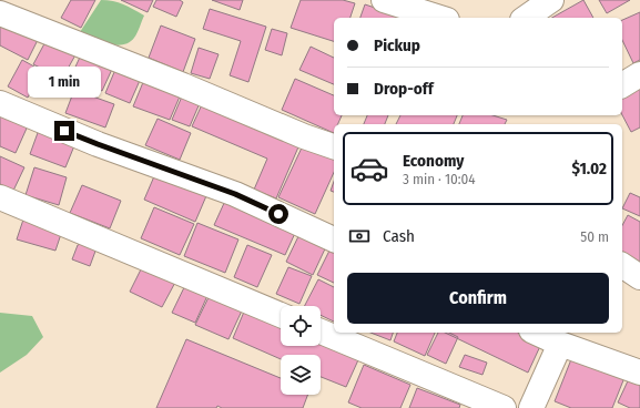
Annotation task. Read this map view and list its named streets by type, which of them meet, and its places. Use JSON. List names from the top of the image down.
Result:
{
  "page": {
    "banner": ["Pickup", "Drop-off"],
    "bubble": "1 min",
    "list": [
      {
        "name": "Economy",
        "note": "3 min · 10:04",
        "value": "$1.02"
      }
    ],
    "pay": ["Cash", "50 m"],
    "buttons": "Confirm"
  }
}
